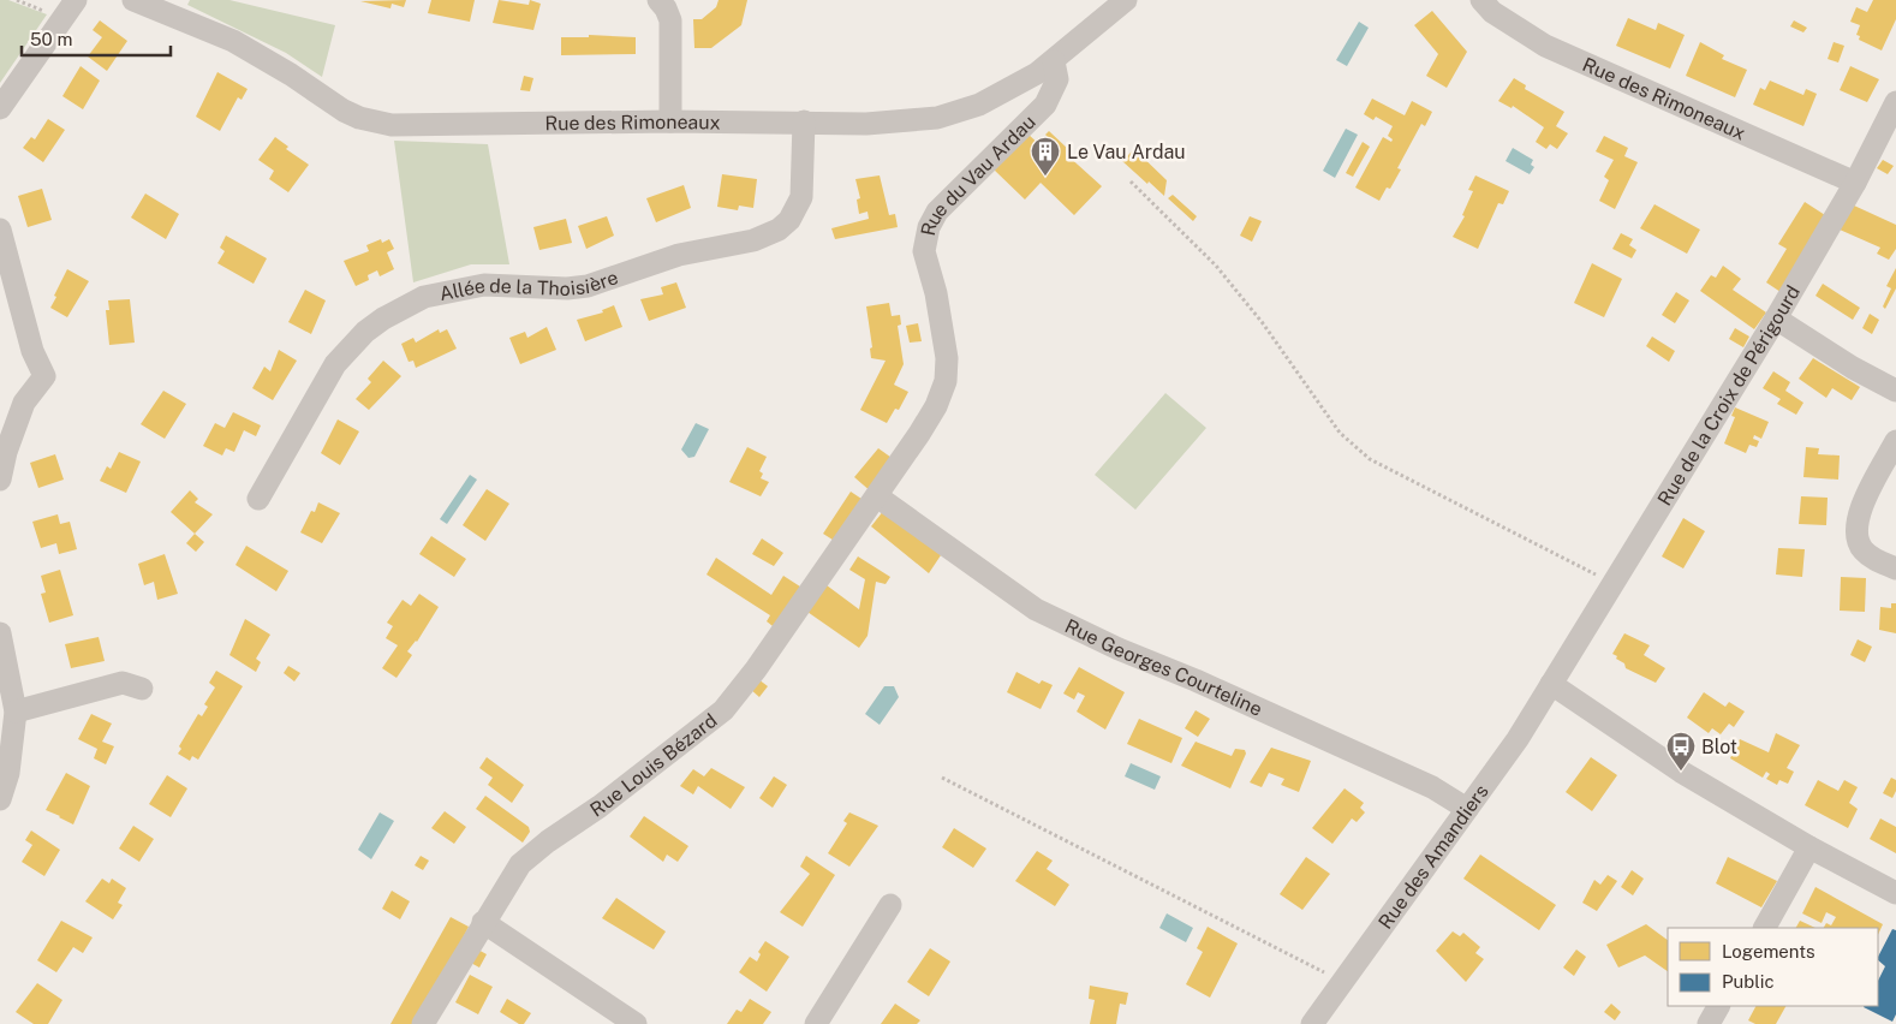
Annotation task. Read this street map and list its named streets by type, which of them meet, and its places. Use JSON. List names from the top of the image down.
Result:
{
  "streets": {
    "street": [
      "Rue des Rimoneaux",
      "Rue du Vau Ardau",
      "Allée de la Thoisière",
      "Rue de la Croix de Périgourd",
      "Rue Georges Courteline",
      "Rue Louis Bézard",
      "Rue des Amandiers"
    ]
  },
  "crossings": [
    ["Rue des Rimoneaux", "Rue du Vau Ardau"],
    ["Rue des Rimoneaux", "Allée de la Thoisière"],
    ["Rue des Rimoneaux", "Rue de la Croix de Périgourd"],
    ["Rue du Vau Ardau", "Rue Georges Courteline"],
    ["Rue du Vau Ardau", "Rue Louis Bézard"],
    ["Rue de la Croix de Périgourd", "Rue des Amandiers"],
    ["Rue Georges Courteline", "Rue Louis Bézard"],
    ["Rue Georges Courteline", "Rue des Amandiers"]
  ],
  "places": {
    "building": ["Le Vau Ardau"],
    "bus stop": ["Blot"]
  },
  "legend": ["Logements", "Public"],
  "scale_bar": "50 m"
}
